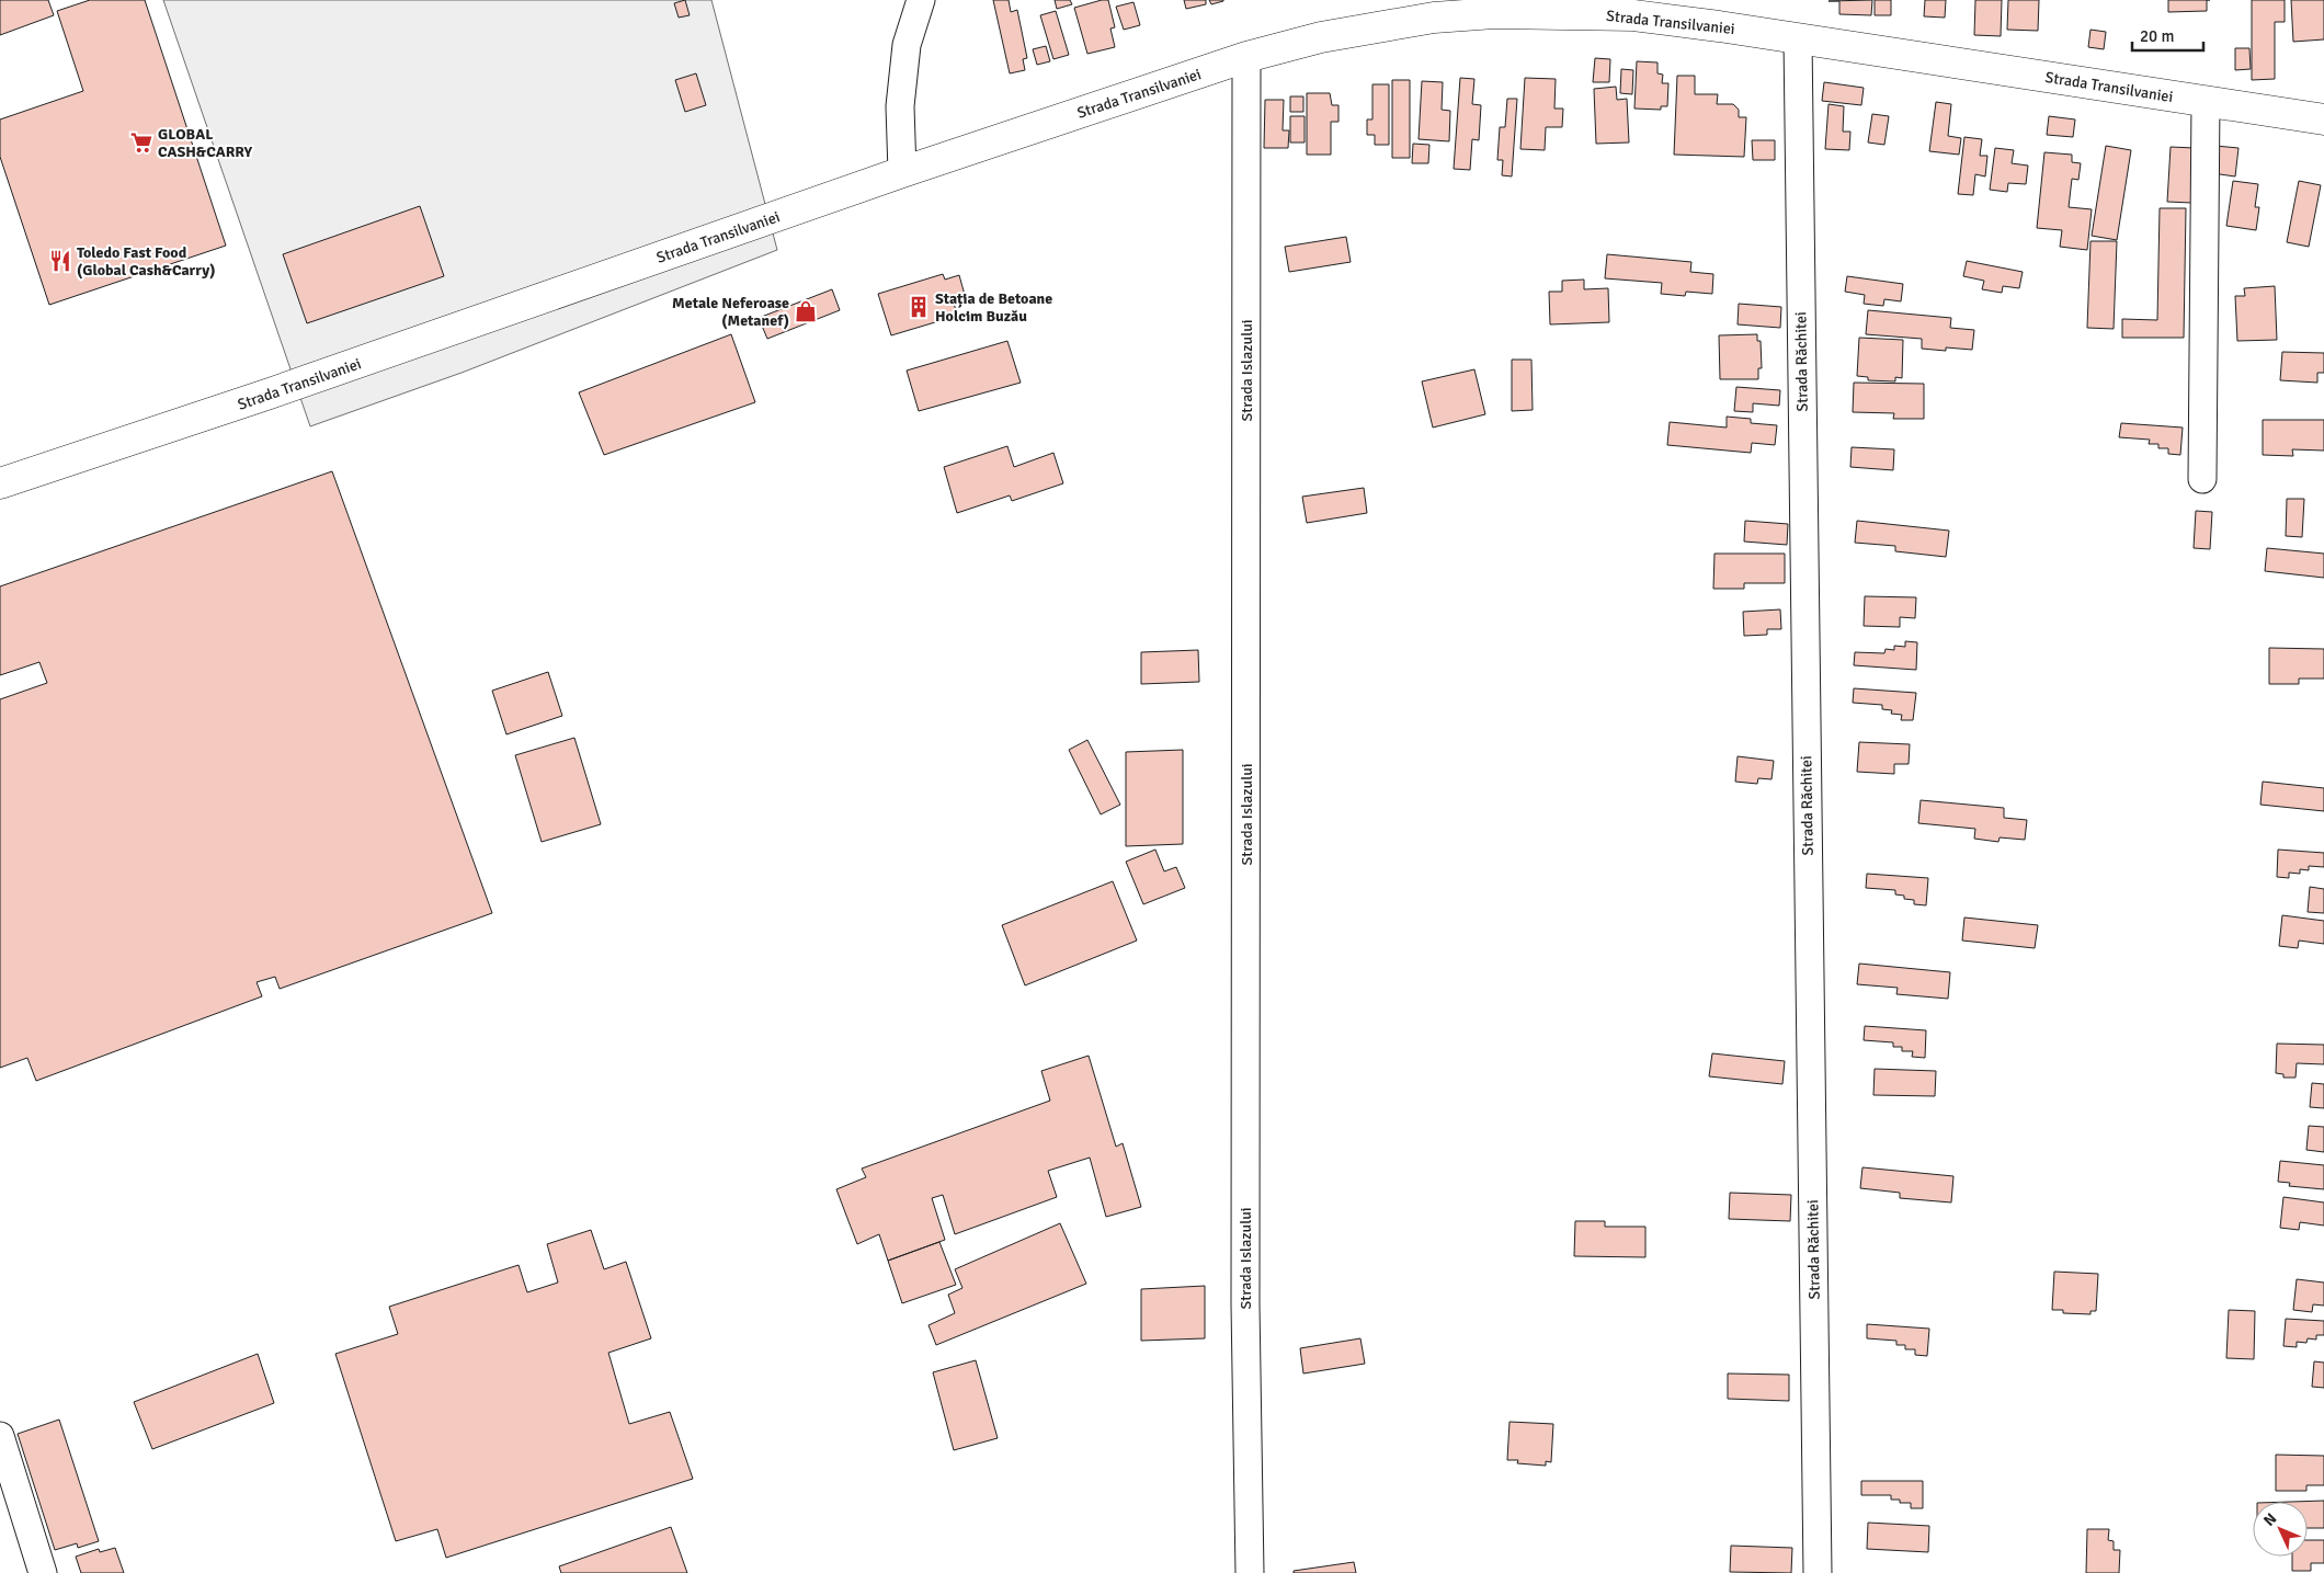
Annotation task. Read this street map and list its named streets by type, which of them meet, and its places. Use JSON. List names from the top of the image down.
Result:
{
  "streets": {
    "main road": ["Strada Transilvaniei"],
    "street": ["Strada Răchitei", "Strada Islazului"]
  },
  "crossings": [
    ["Strada Transilvaniei", "Strada Răchitei"],
    ["Strada Transilvaniei", "Strada Islazului"]
  ],
  "places": {
    "supermarket": ["GLOBAL CASH&CARRY"],
    "restaurant": ["Toledo Fast Food (Global Cash&Carry)"],
    "building": ["Stația de Betoane Holcim Buzău"],
    "shop": ["Metale Neferoase (Metanef)"]
  },
  "scale_bar": "20 m",
  "north": "top left"
}
